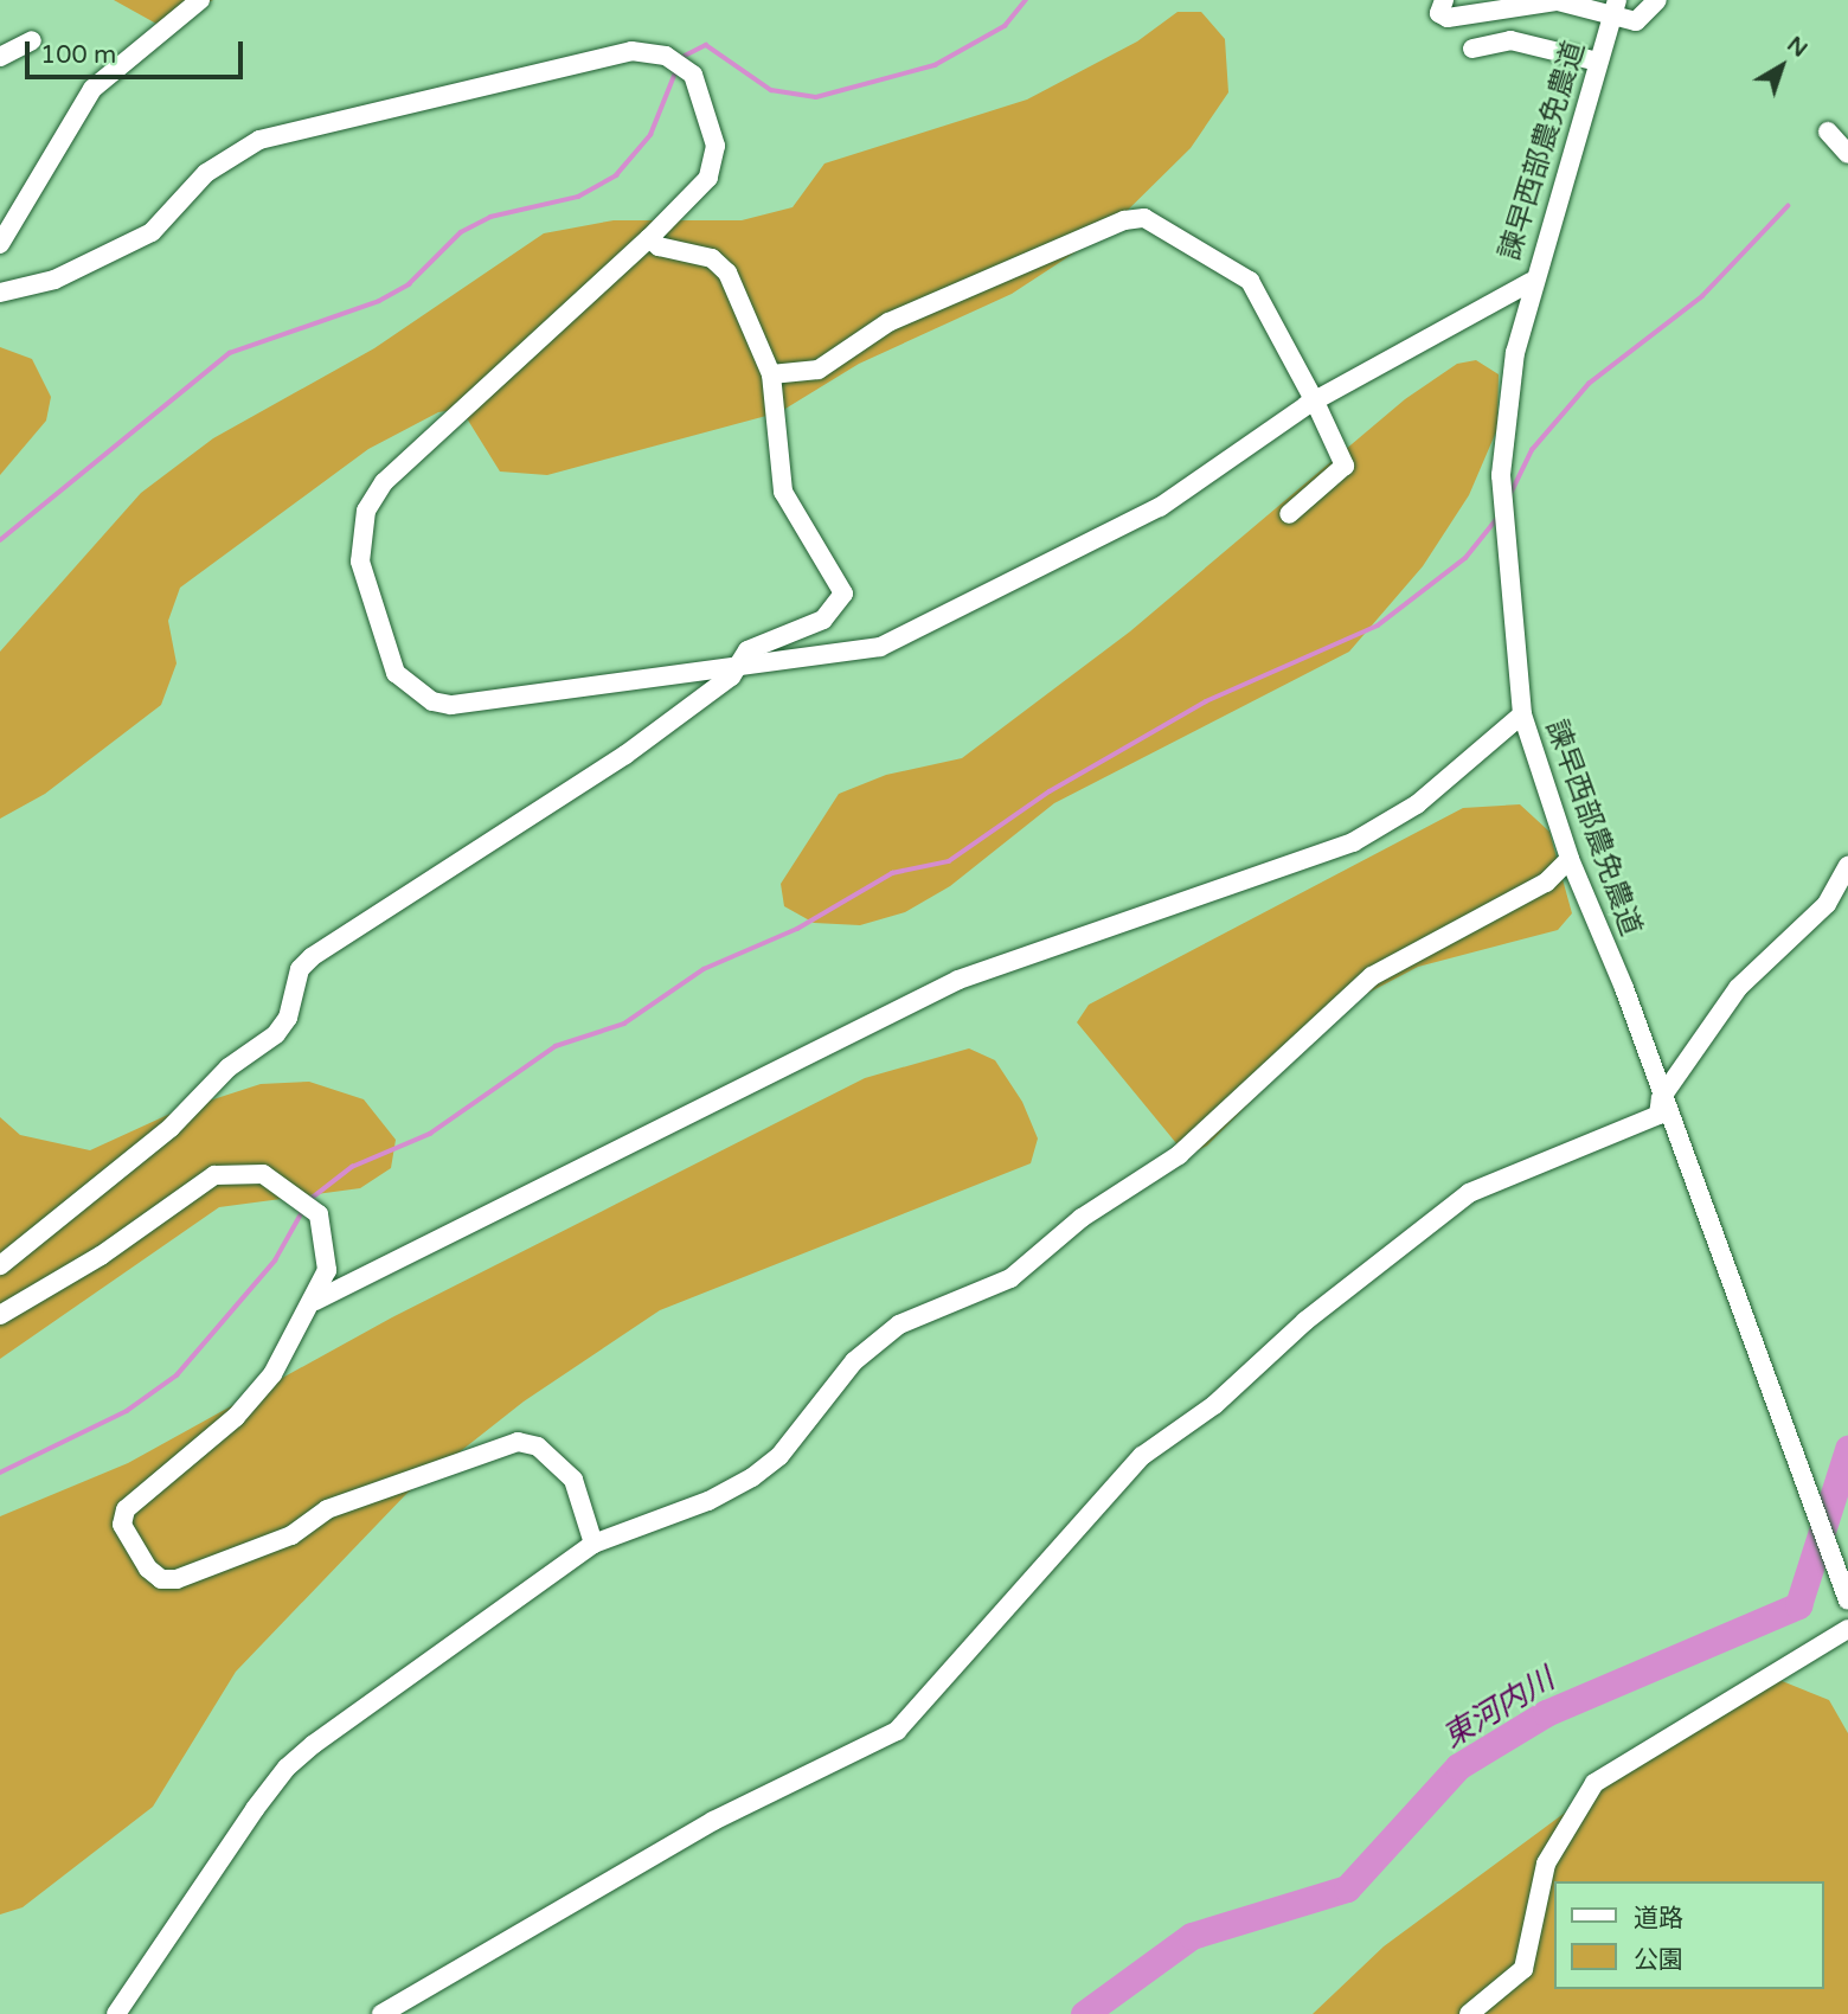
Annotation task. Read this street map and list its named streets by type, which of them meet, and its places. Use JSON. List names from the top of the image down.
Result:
{
  "streets": {
    "street": ["諫早西部農免農道"]
  },
  "water": ["東河内川"],
  "legend": ["道路", "公園"],
  "scale_bar": "100 m",
  "north": "top right"
}
